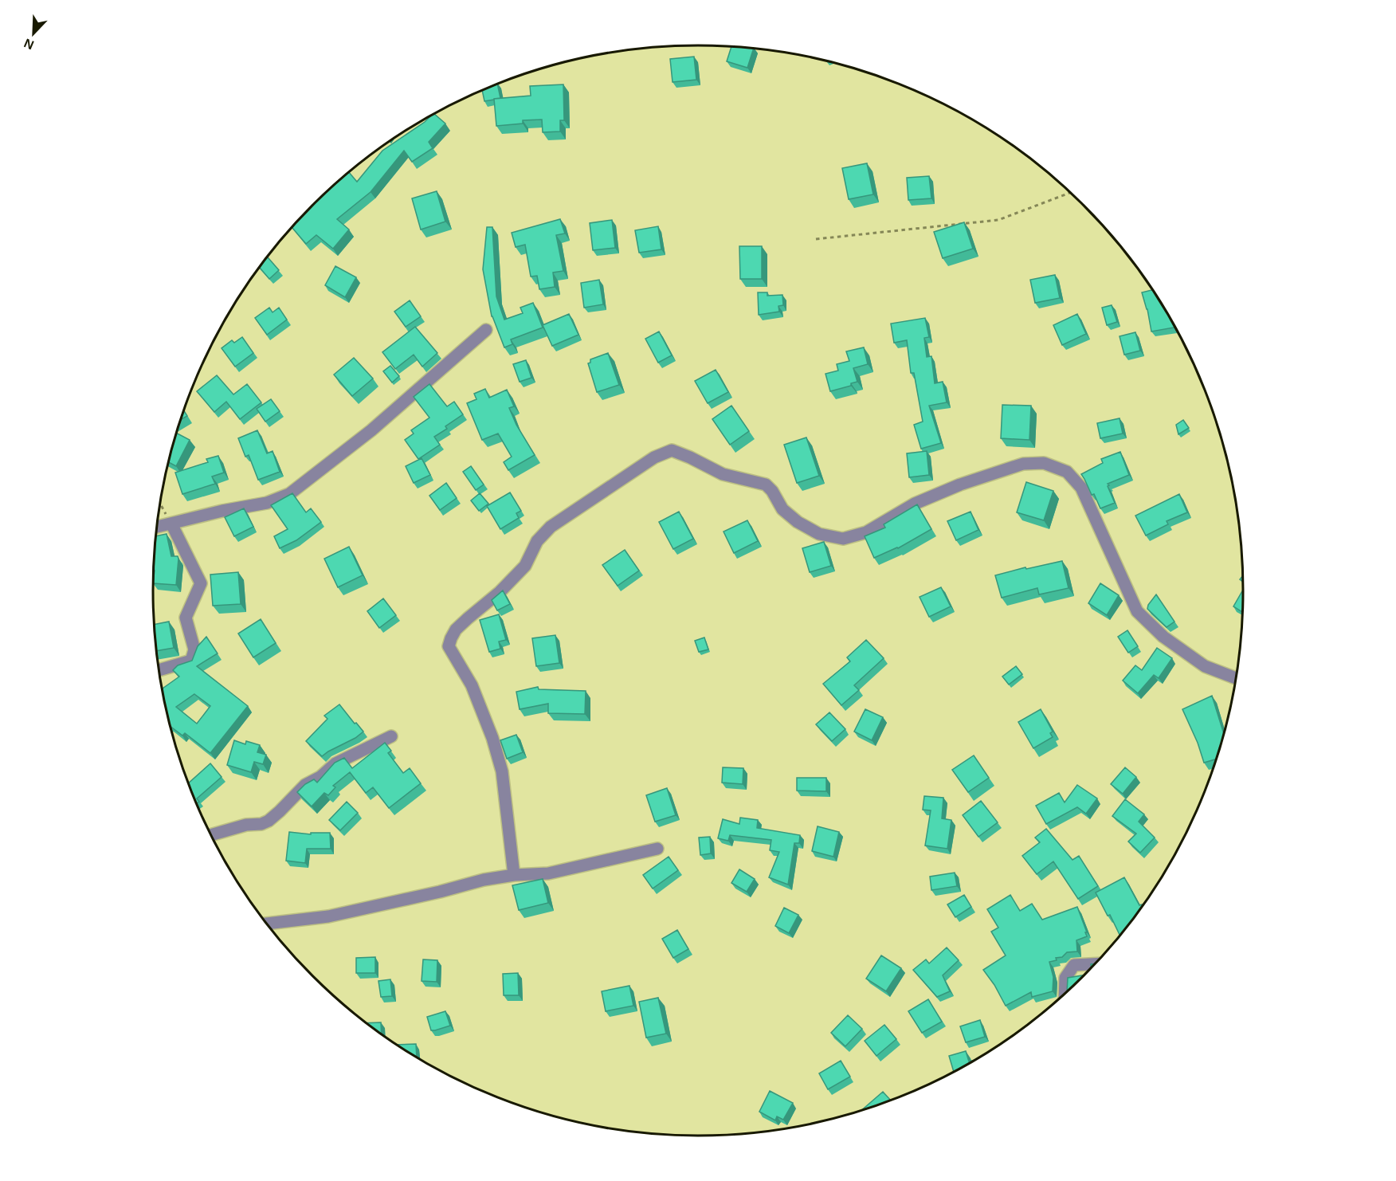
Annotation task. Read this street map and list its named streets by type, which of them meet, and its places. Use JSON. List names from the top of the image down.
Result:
{
  "north": "bottom left"
}
